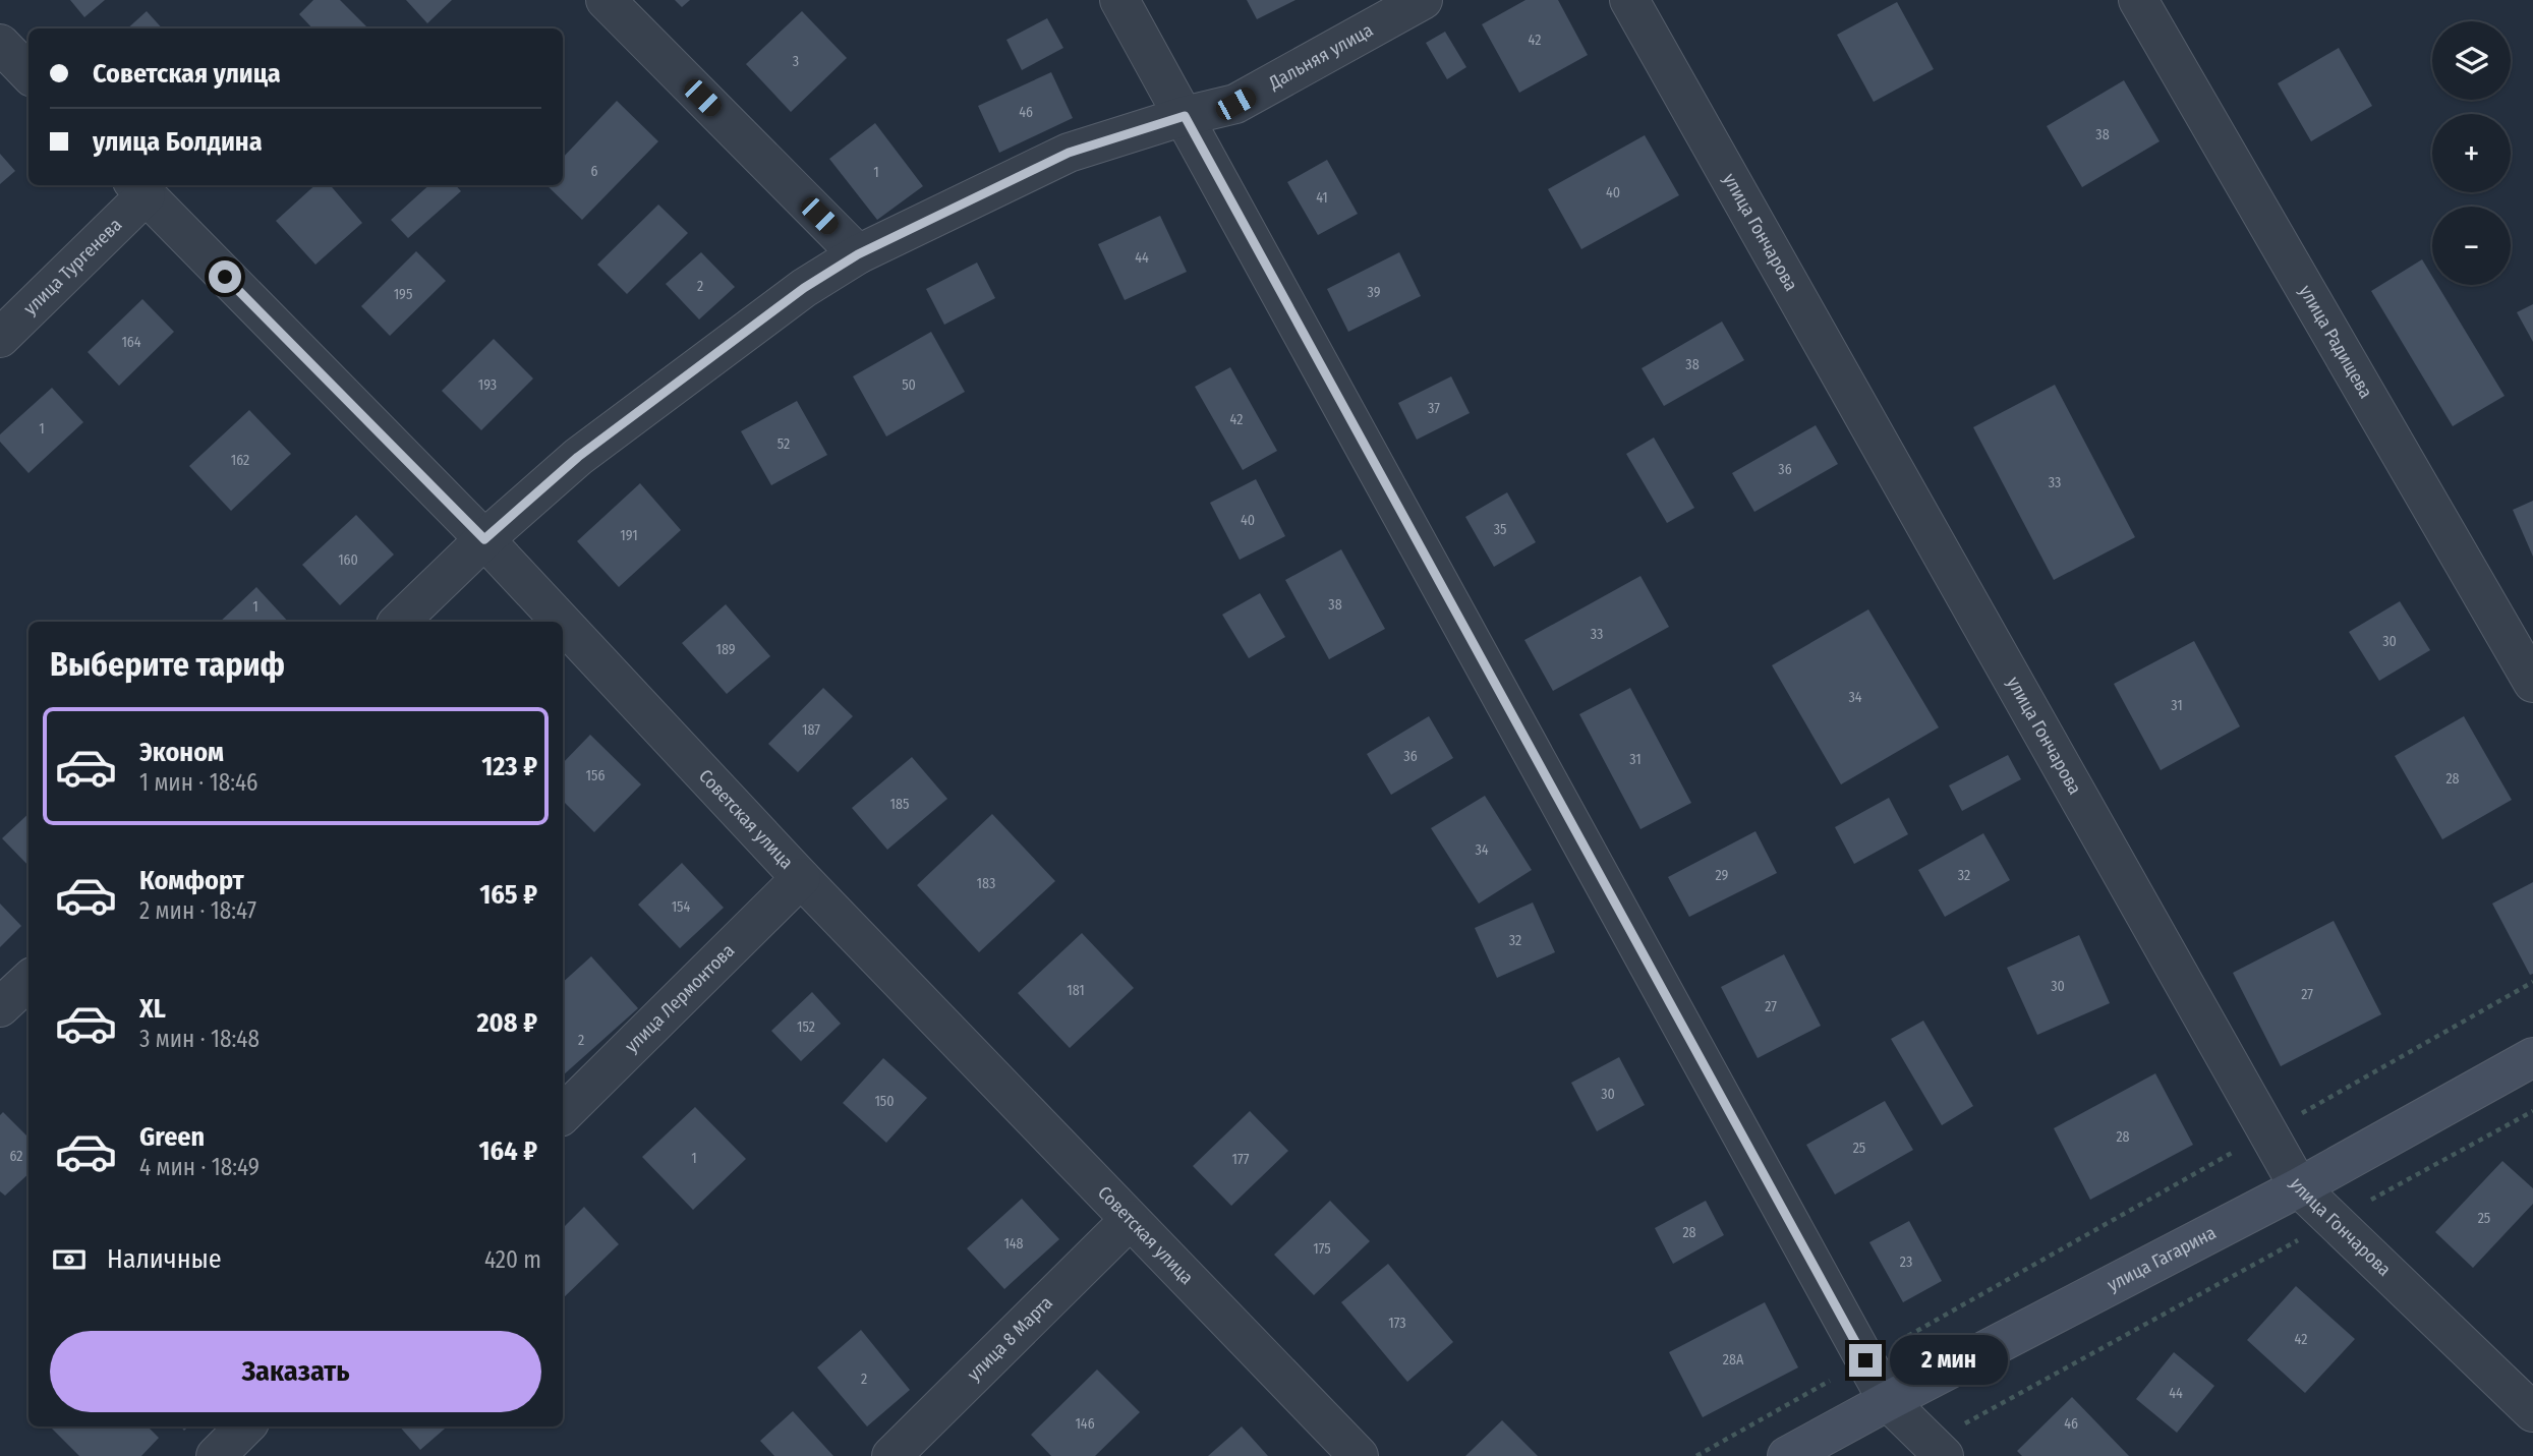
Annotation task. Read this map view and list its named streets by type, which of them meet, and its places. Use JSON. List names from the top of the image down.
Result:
{
  "streets": {
    "main road": ["улица Гагарина"],
    "street": [
      "Дальняя улица",
      "улица Гончарова",
      "улица Тургенева",
      "улица Радищева",
      "Советская улица",
      "улица Лермонтова",
      "улица 8 Марта"
    ]
  },
  "crossings": [
    ["Дальняя улица", "Советская улица"],
    ["улица Гончарова", "улица Гагарина"],
    ["улица Тургенева", "Советская улица"],
    ["Советская улица", "улица Лермонтова"],
    ["Советская улица", "улица 8 Марта"]
  ],
  "house_numbers": [
    "42",
    "3",
    "46",
    "38",
    "6",
    "1",
    "40",
    "41",
    "44",
    "2",
    "39",
    "195",
    "164",
    "38",
    "193",
    "50",
    "37",
    "42",
    "1",
    "52",
    "162",
    "36",
    "33",
    "40",
    "35",
    "191",
    "160",
    "38",
    "1",
    "33",
    "30",
    "189",
    "34",
    "31",
    "187",
    "36",
    "31",
    "156",
    "28",
    "185",
    "34",
    "29",
    "32",
    "183",
    "154",
    "32",
    "30",
    "181",
    "27",
    "27",
    "152",
    "2",
    "30",
    "150",
    "28",
    "25",
    "62",
    "1",
    "177",
    "25",
    "28",
    "148",
    "175",
    "23",
    "173",
    "42",
    "28А",
    "2",
    "44",
    "146",
    "46"
  ],
  "page": {
    "map_buttons": ["+", "−"],
    "banner": ["Советская улица", "улица Болдина"],
    "heading": "Выберите тариф",
    "list": [
      {
        "name": "Эконом",
        "note": "1 мин · 18:46",
        "value": "123 ₽"
      },
      {
        "name": "Комфорт",
        "note": "2 мин · 18:47",
        "value": "165 ₽"
      },
      {
        "name": "XL",
        "note": "3 мин · 18:48",
        "value": "208 ₽"
      },
      {
        "name": "Green",
        "note": "4 мин · 18:49",
        "value": "164 ₽"
      }
    ],
    "pay": ["Наличные", "420 m"],
    "buttons": "Заказать",
    "bubble": "2 мин"
  }
}
